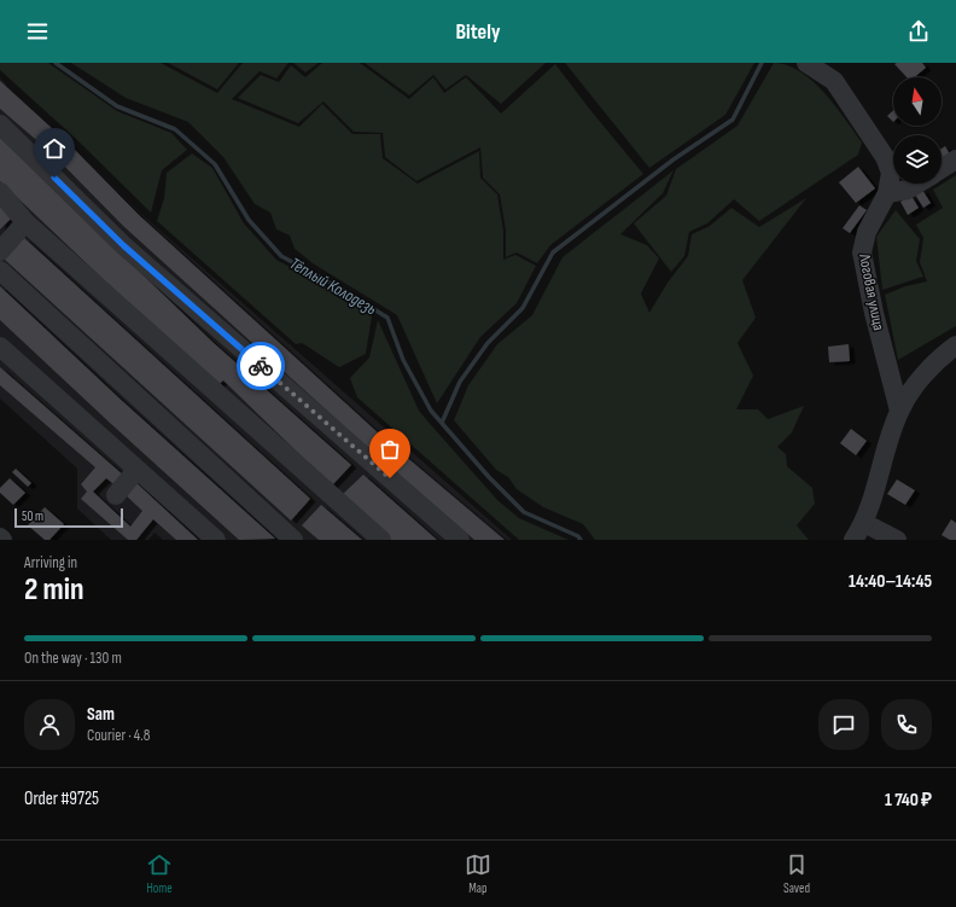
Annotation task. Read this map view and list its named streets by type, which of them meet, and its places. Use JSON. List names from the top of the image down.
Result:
{
  "streets": {
    "street": ["Логовая улица"]
  },
  "water": ["Тёплый Колодезь"],
  "scale_bar": "50 m",
  "north": "top",
  "page": {
    "header": "Bitely",
    "scale": "50 m",
    "heading": ["2 min", "Arriving in", "14:40–14:45"],
    "panel": [
      "Sam",
      "Courier · 4.8",
      "Order #9725",
      "1 740 ₽"
    ],
    "bar": "On the way · 130 m",
    "tabs": ["Home", "Map", "Saved"]
  }
}
